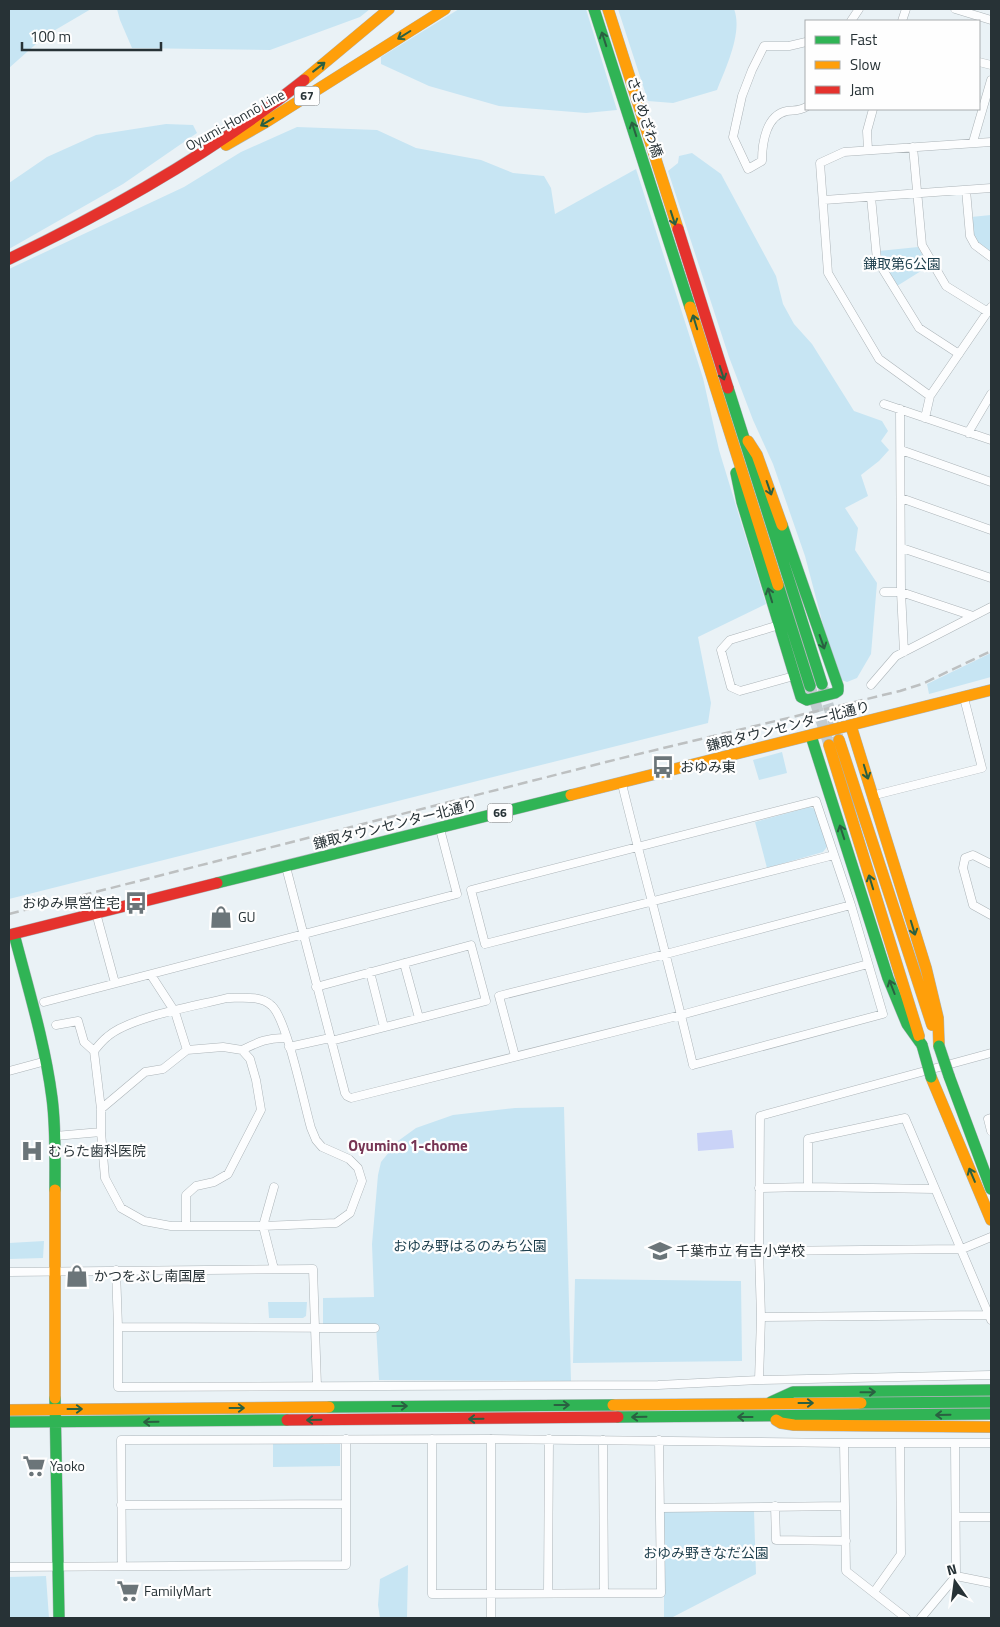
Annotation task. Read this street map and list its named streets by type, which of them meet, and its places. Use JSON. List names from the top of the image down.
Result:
{
  "streets": {
    "street": [
      "67",
      "ささめざわ橋",
      "Oyumi-Honnō Line",
      "鎌取タウンセンター北通り",
      "66"
    ]
  },
  "districts": ["Oyumino 1-chome"],
  "parks": ["鎌取第6公園", "おゆみ野はるのみち公園", "おゆみ野きなだ公園"],
  "places": {
    "bus stop": ["おゆみ東", "おゆみ県営住宅"],
    "shop": ["GU", "かつをぶし南国屋"],
    "hospital": ["むらた歯科医院"],
    "school or university": ["千葉市立 有吉小学校"],
    "supermarket": ["Yaoko", "FamilyMart"]
  },
  "legend": ["Fast", "Slow", "Jam"],
  "scale_bar": "100 m",
  "north": "top"
}
